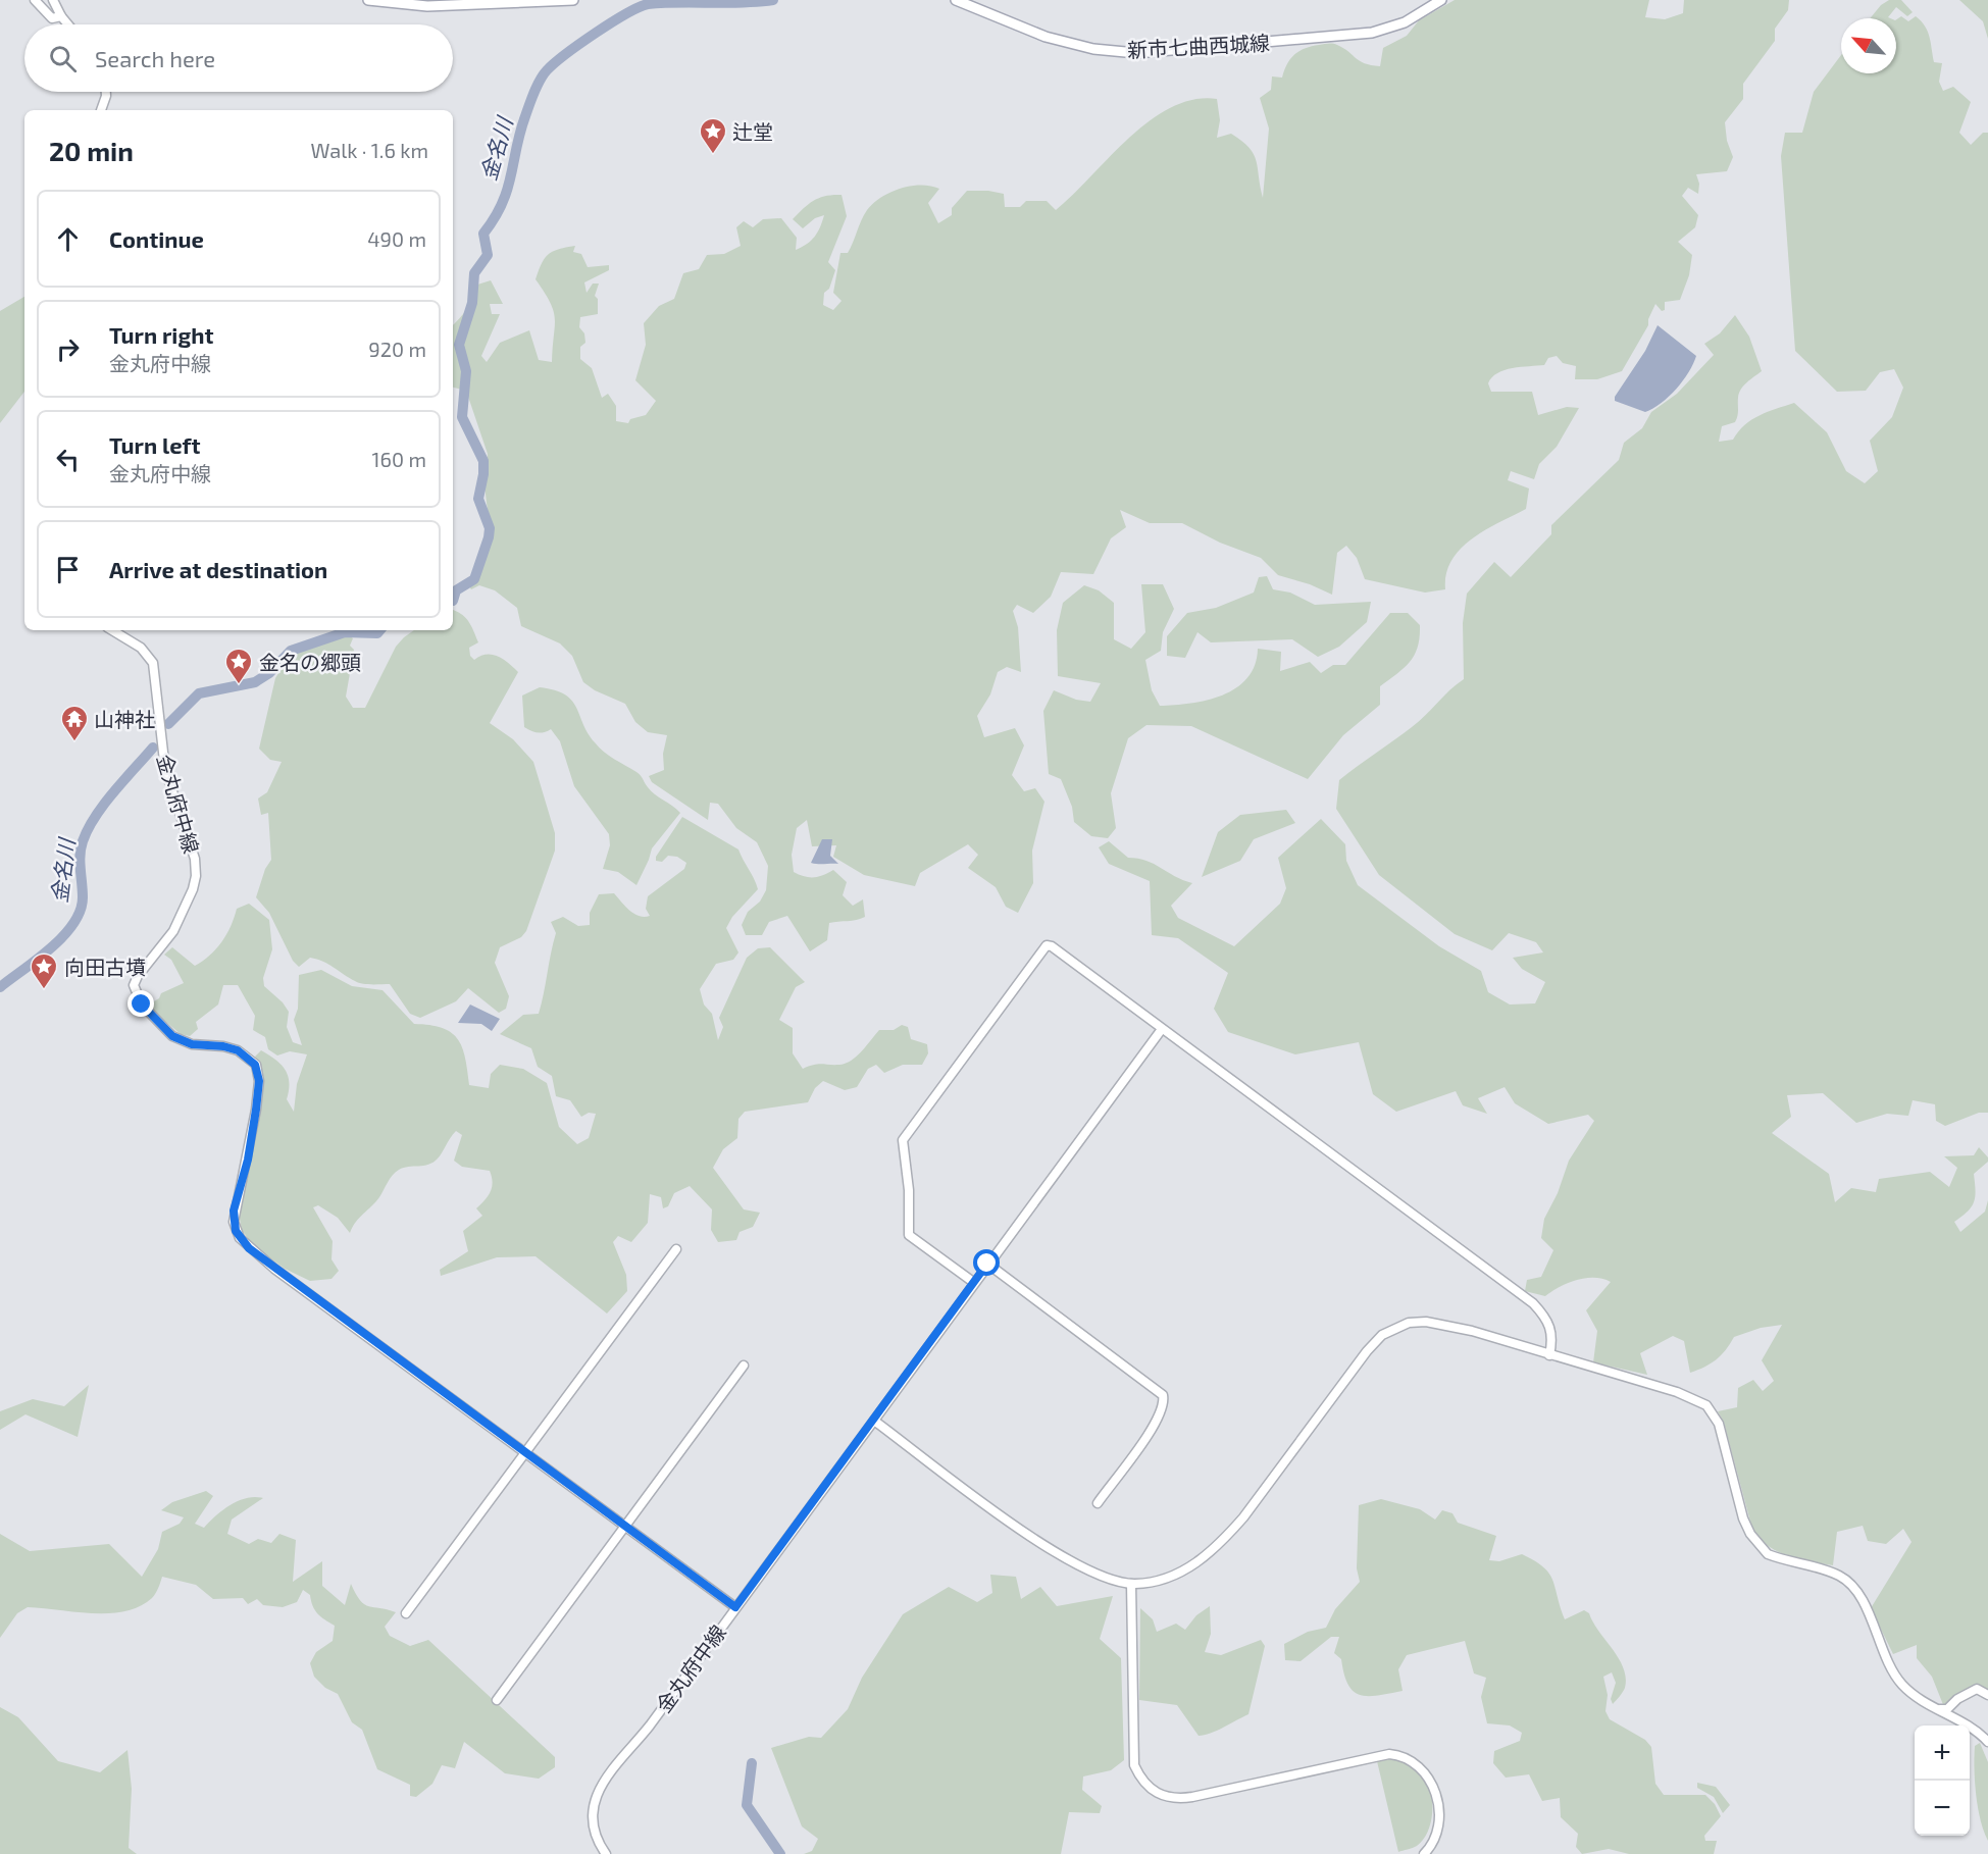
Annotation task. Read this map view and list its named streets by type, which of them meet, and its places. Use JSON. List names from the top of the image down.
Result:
{
  "streets": {
    "main road": ["新市七曲西城線"],
    "street": ["金丸府中線"]
  },
  "water": ["金名川"],
  "places": {
    "place": ["辻堂", "金名の郷頭", "向田古墳"],
    "temple": ["山神社"]
  },
  "north": "top left",
  "page": {
    "search": "Search here",
    "heading": ["20 min", "Walk · 1.6 km"],
    "list": [
      ["Continue", "490 m"],
      ["Turn right", "金丸府中線", "920 m"],
      ["Turn left", "金丸府中線", "160 m"],
      "Arrive at destination"
    ],
    "map_buttons": ["+", "−"]
  }
}
